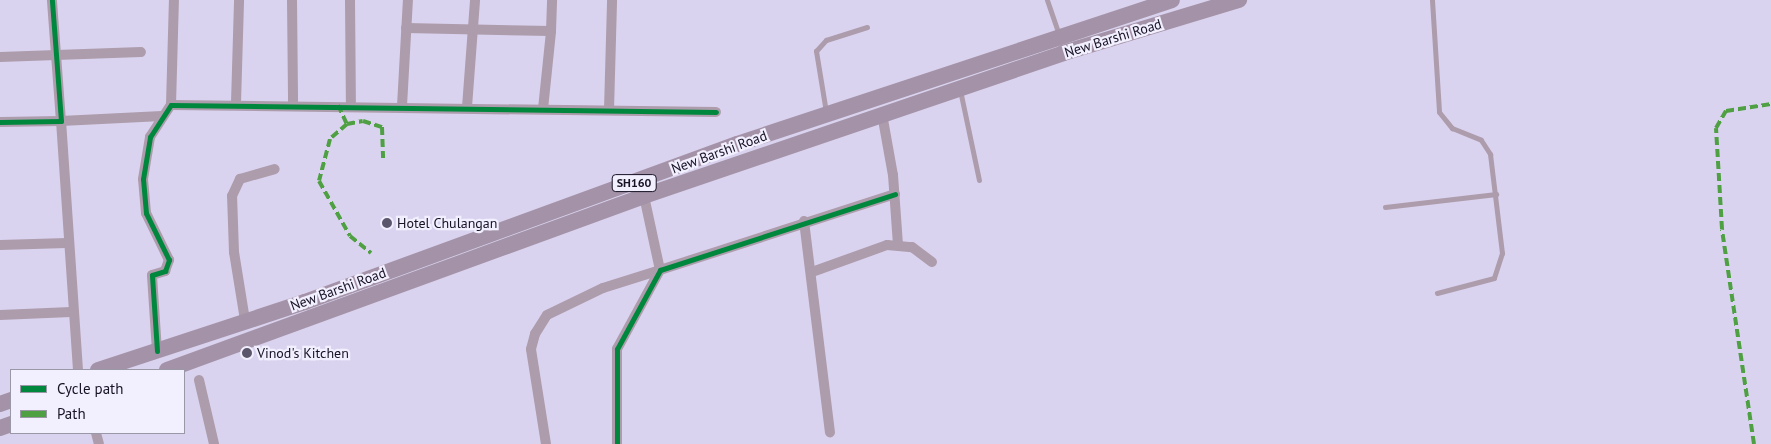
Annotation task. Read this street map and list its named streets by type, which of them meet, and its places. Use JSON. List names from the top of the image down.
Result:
{
  "streets": {
    "main road": ["New Barshi Road", "SH160"]
  },
  "places": ["Hotel Chulangan", "Vinod's Kitchen"],
  "legend": ["Cycle path", "Path"]
}
